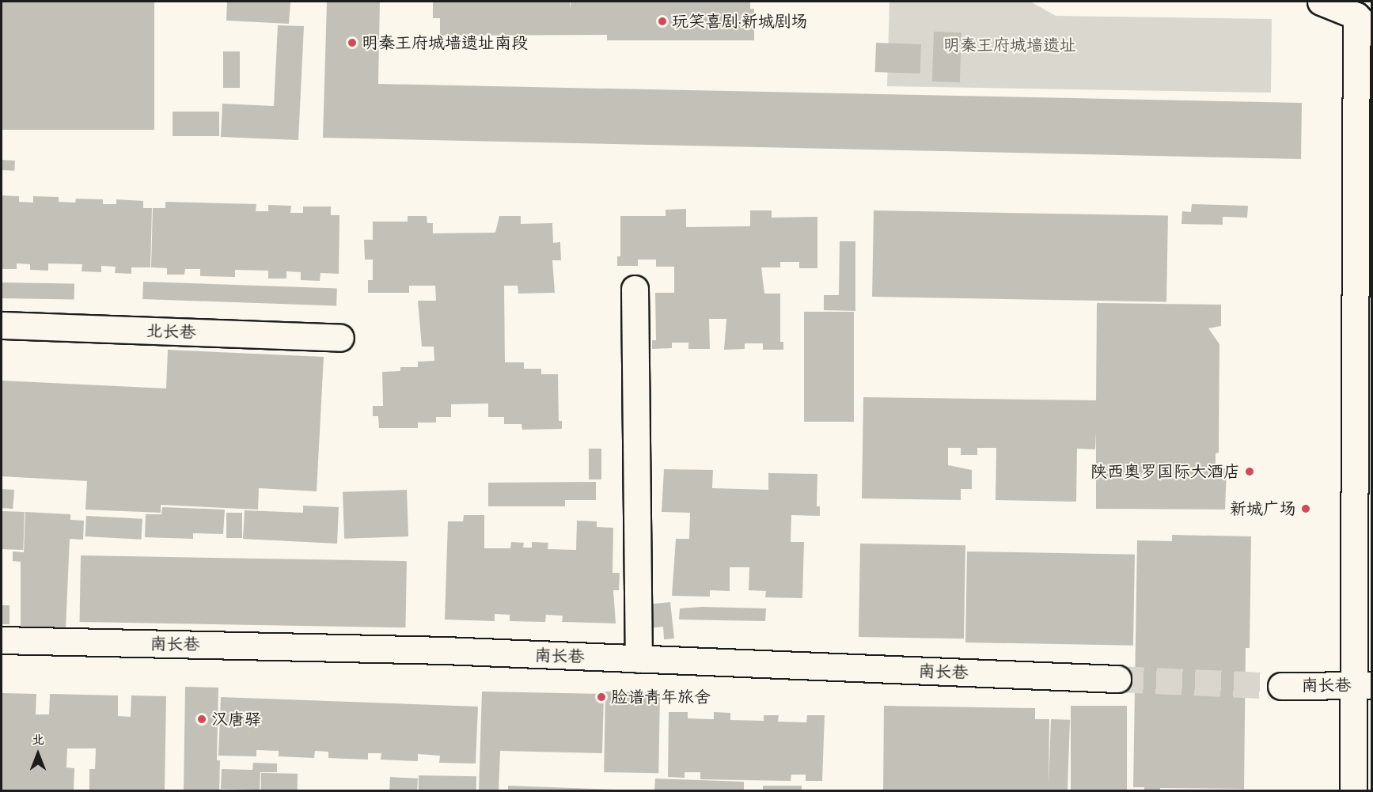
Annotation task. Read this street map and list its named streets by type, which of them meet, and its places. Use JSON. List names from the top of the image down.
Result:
{
  "streets": {
    "street": ["北长巷", "南长巷"]
  },
  "parks": ["明秦王府城墙遗址"],
  "places": [
    "玩笑喜剧·新城剧场",
    "明秦王府城墙遗址南段",
    "陕西奥罗国际大酒店",
    "新城广场",
    "脸谱青年旅舍",
    "汉唐驿"
  ],
  "north": "top"
}
